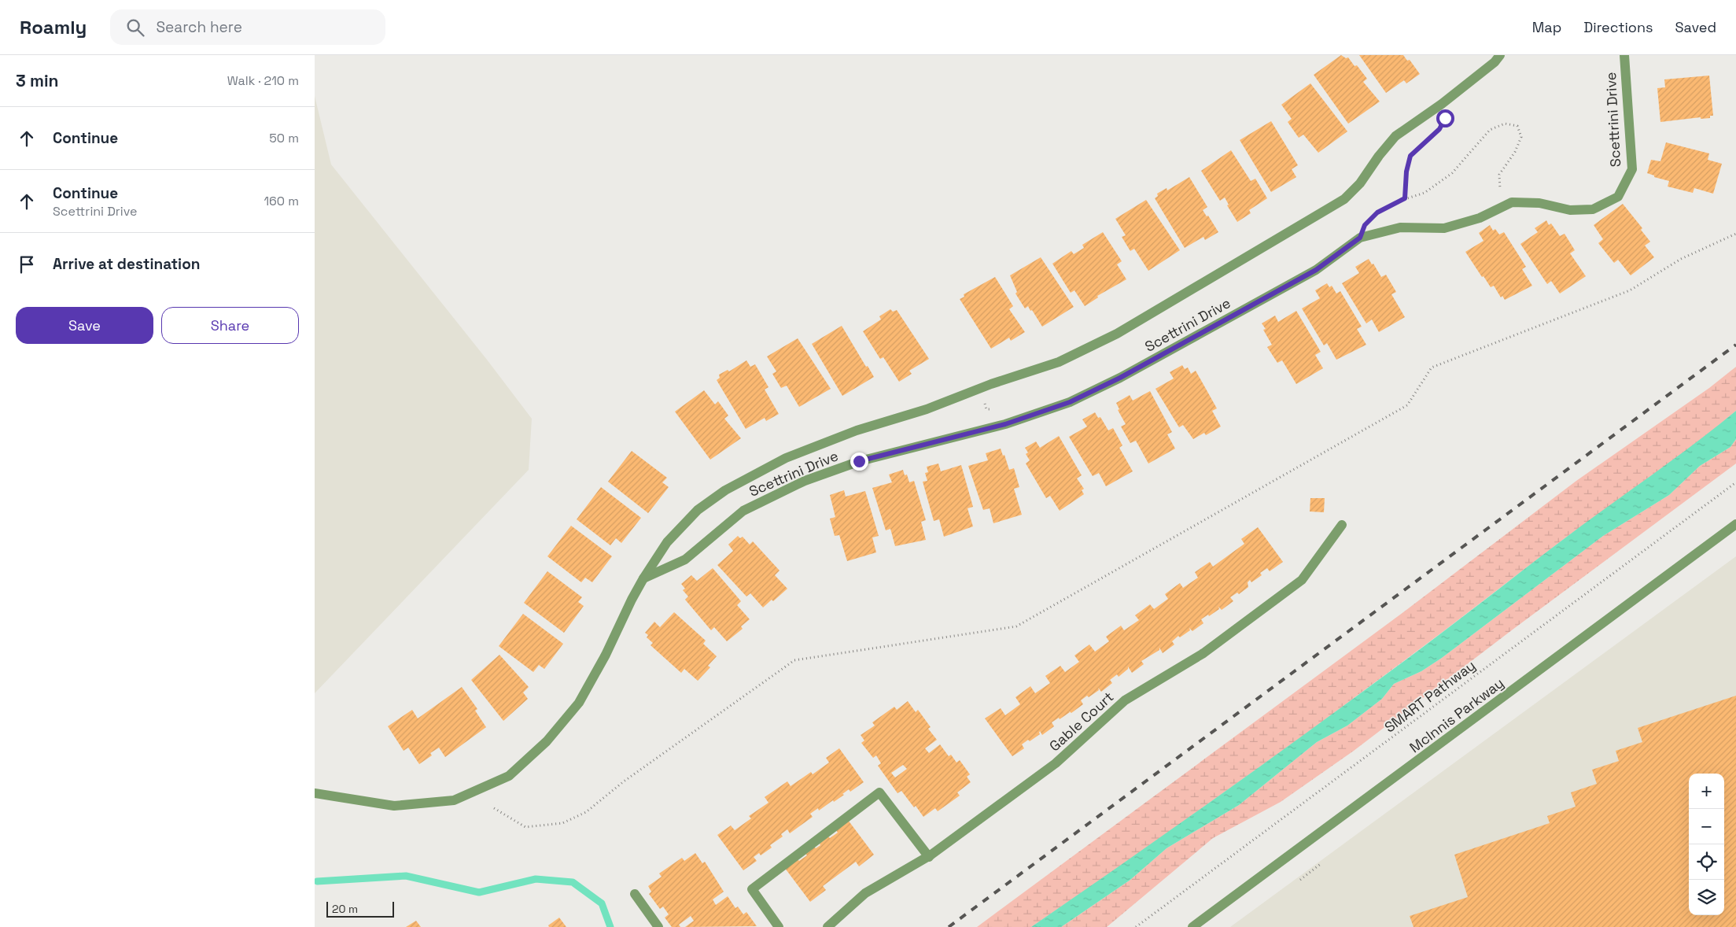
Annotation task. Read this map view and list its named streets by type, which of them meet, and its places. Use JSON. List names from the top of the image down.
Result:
{
  "streets": {
    "street": ["Scettrini Drive", "McInnis Parkway", "Gable Court"],
    "path": ["SMART Pathway"]
  },
  "scale_bar": "20 m",
  "page": {
    "header": "Roamly",
    "search": "Search here",
    "nav": ["Map", "Directions", "Saved"],
    "heading": ["3 min", "Walk · 210 m"],
    "list": [
      ["Continue", "50 m"],
      ["Continue", "Scettrini Drive", "160 m"],
      "Arrive at destination"
    ],
    "buttons": ["Save", "Share"],
    "map_buttons": ["+", "−"],
    "scale": "20 m"
  }
}
